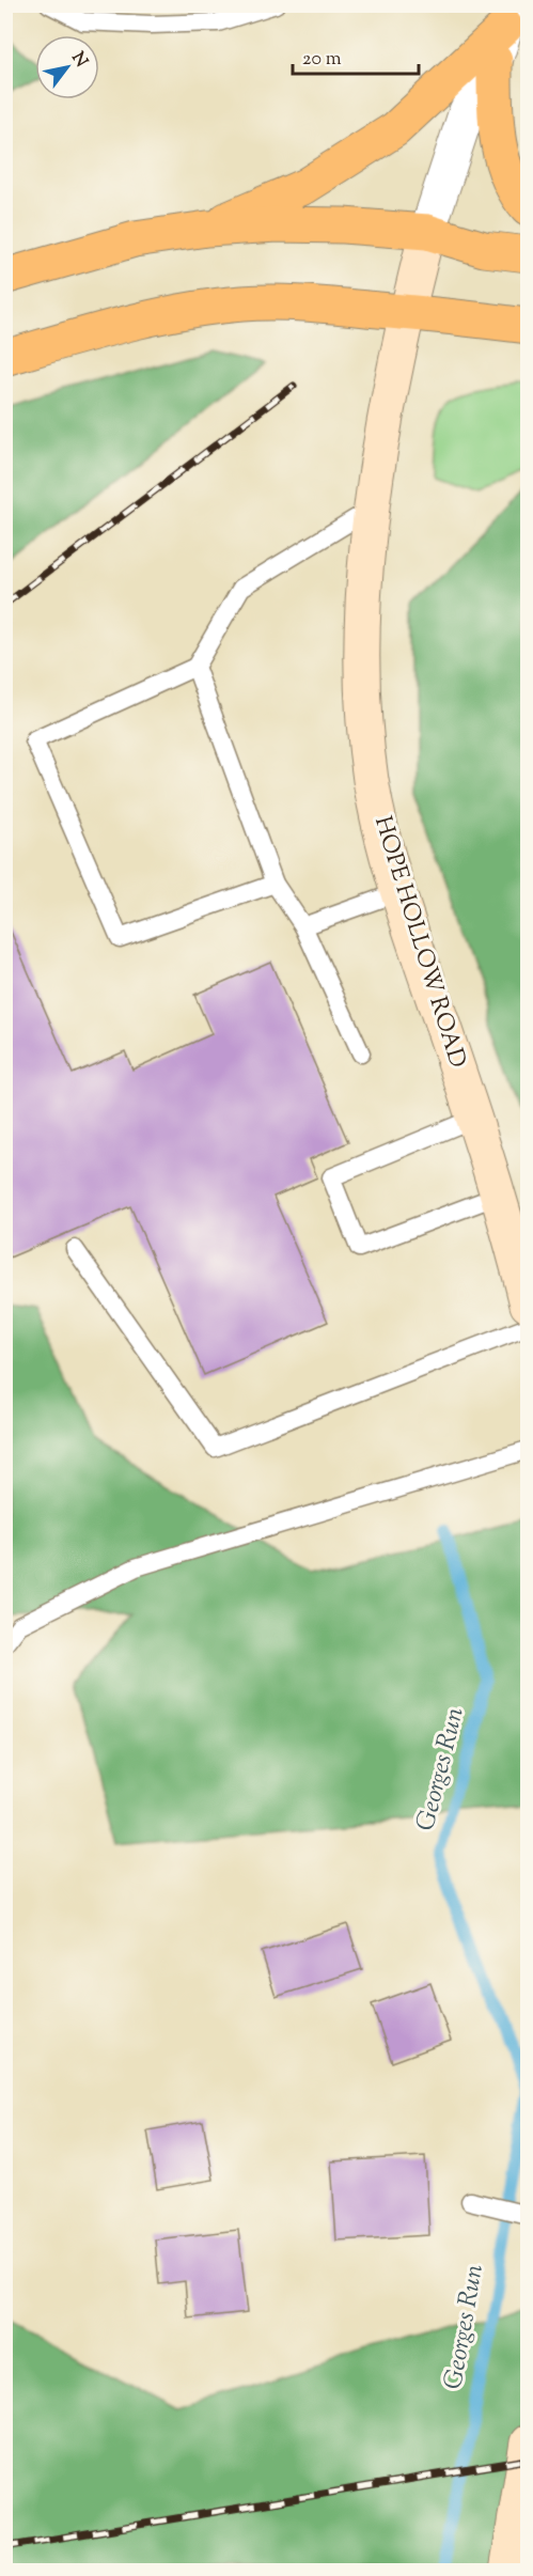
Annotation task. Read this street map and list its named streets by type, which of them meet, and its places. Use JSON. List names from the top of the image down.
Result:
{
  "streets": {
    "main road": ["HOPE HOLLOW ROAD"]
  },
  "water": ["Georges Run"],
  "scale_bar": "20 m",
  "north": "top right"
}
